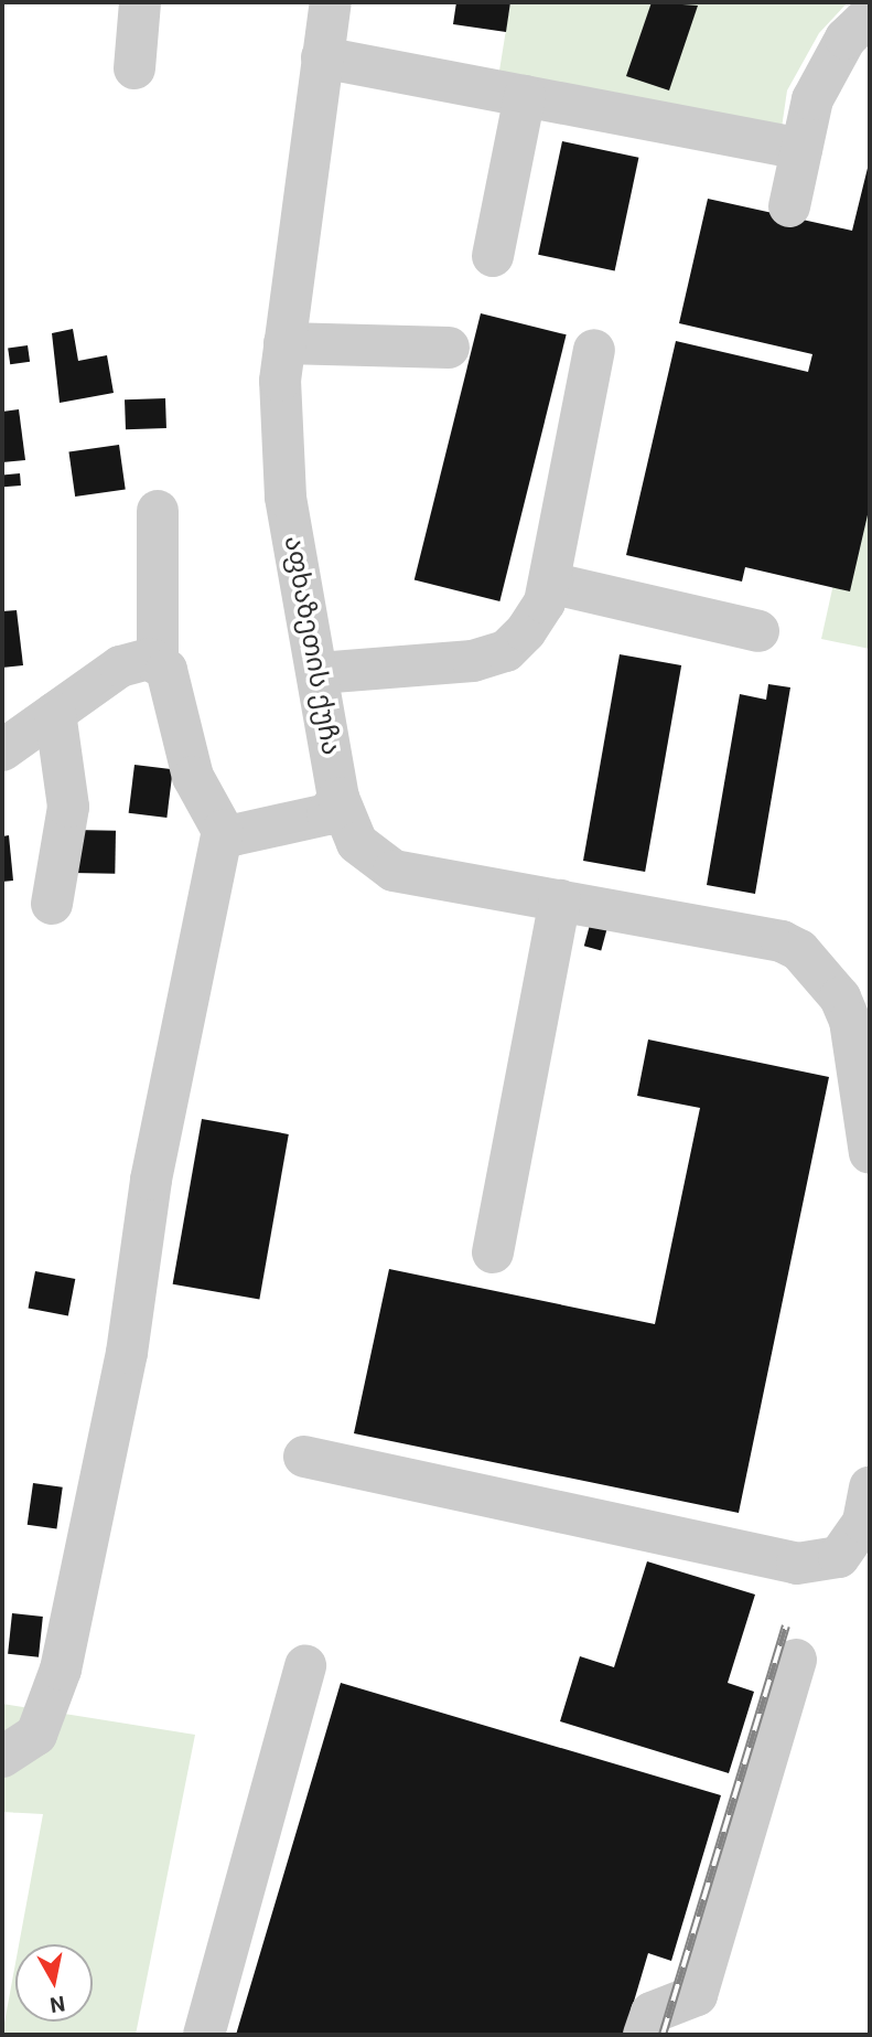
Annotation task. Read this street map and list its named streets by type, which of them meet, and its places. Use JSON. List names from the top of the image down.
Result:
{
  "streets": {
    "street": ["აფხაზეთის ქუჩა"]
  },
  "north": "bottom"
}
